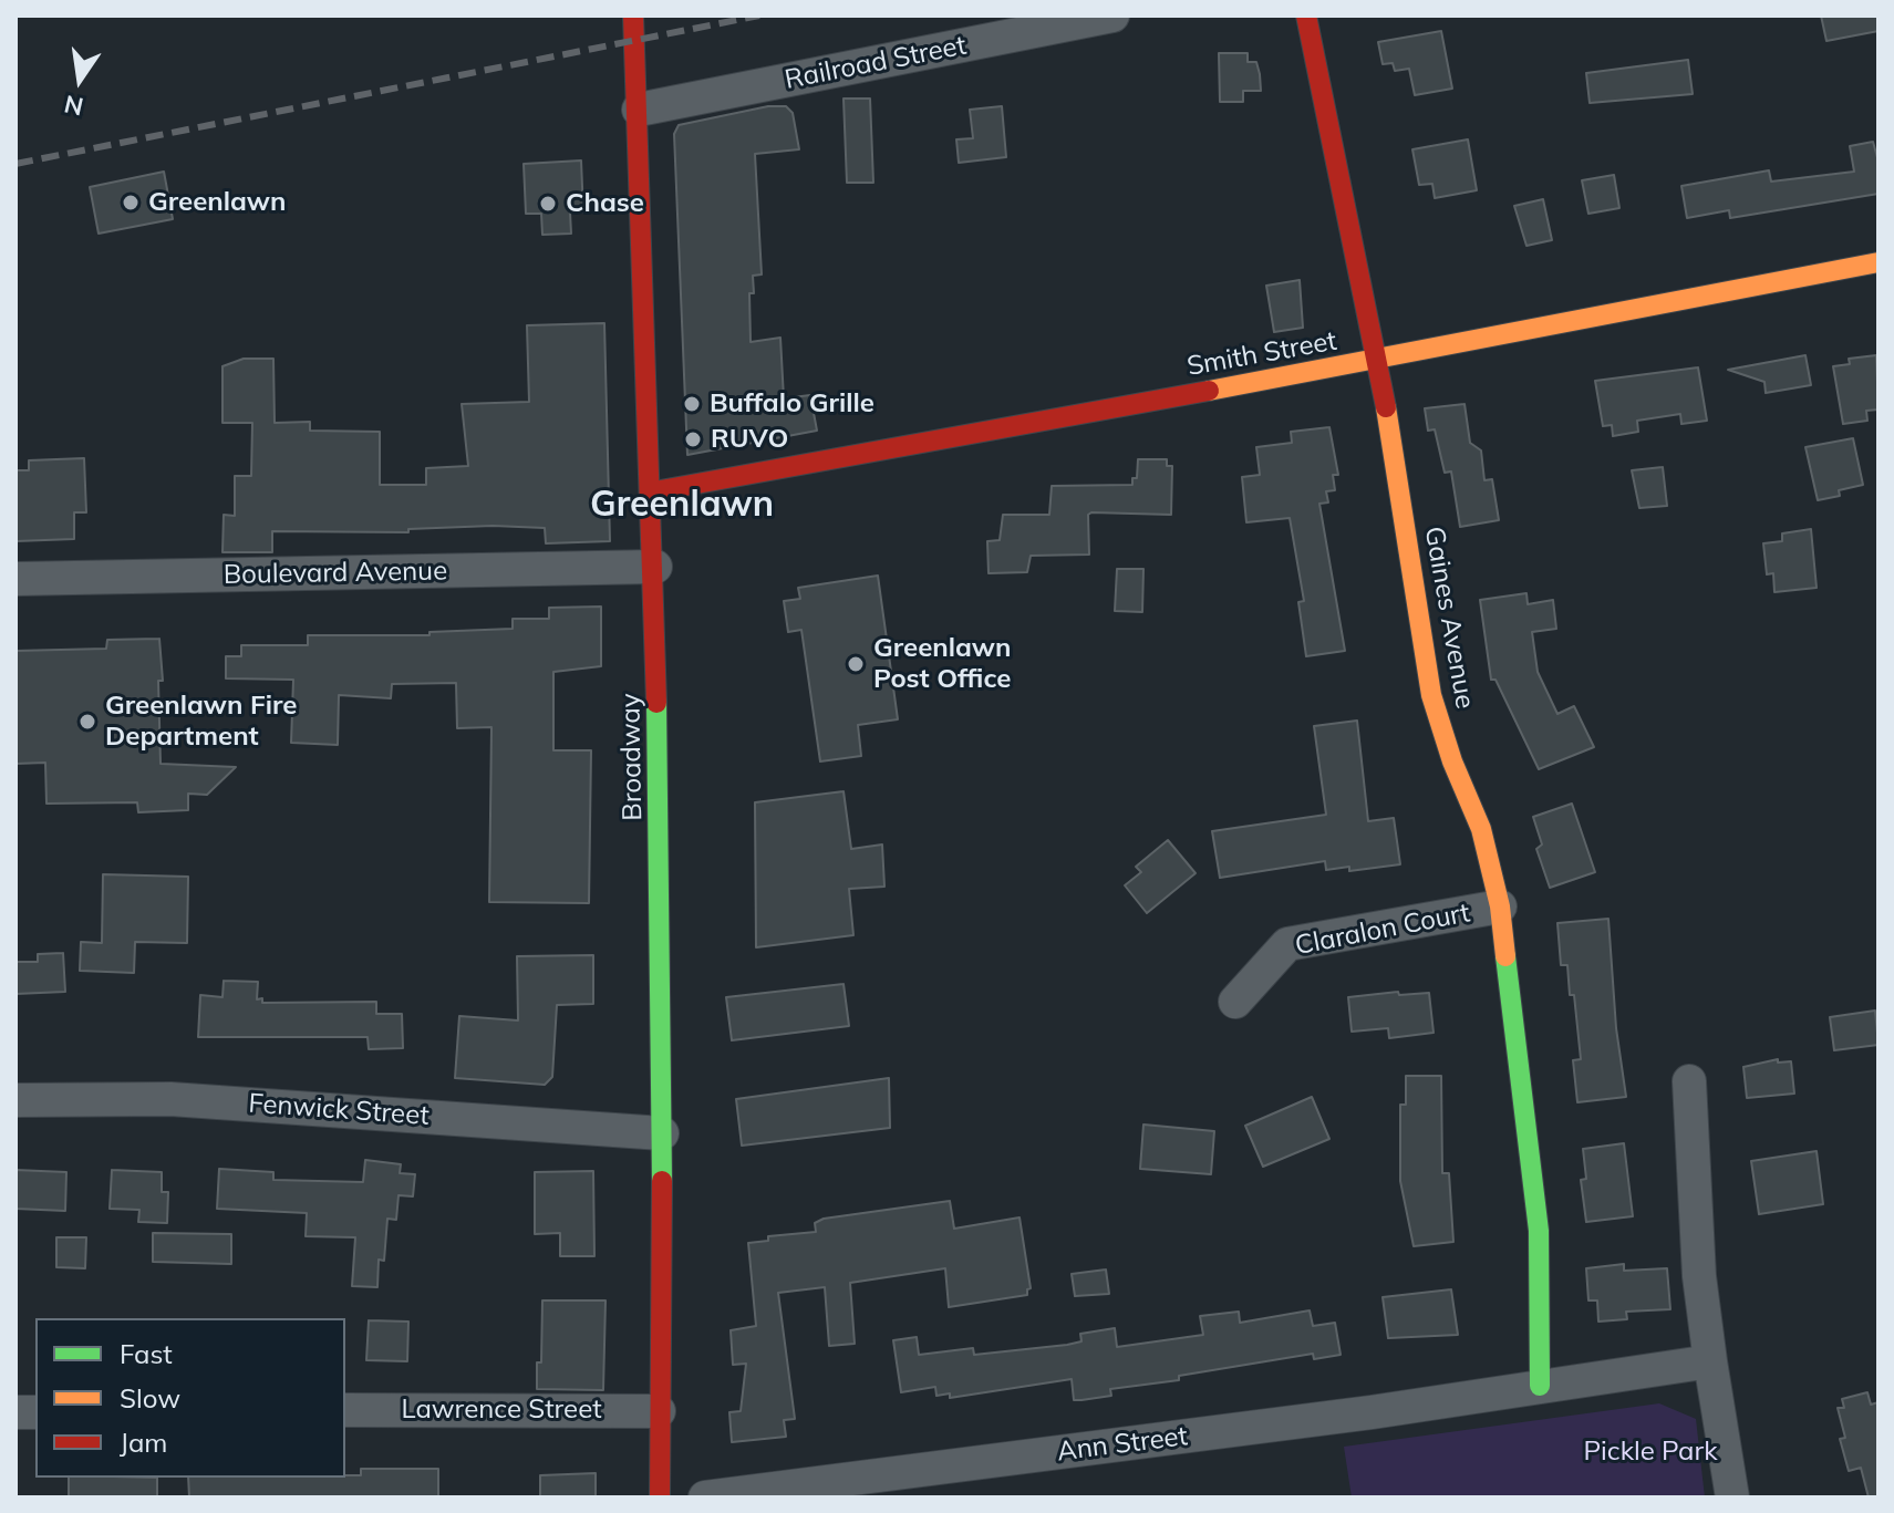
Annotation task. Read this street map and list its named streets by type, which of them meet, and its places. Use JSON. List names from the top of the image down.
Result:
{
  "streets": {
    "street": [
      "Railroad Street",
      "Smith Street",
      "Boulevard Avenue",
      "Gaines Avenue",
      "Broadway",
      "Claralon Court",
      "Fenwick Street",
      "Lawrence Street",
      "Ann Street"
    ]
  },
  "crossings": [
    ["Railroad Street", "Broadway"],
    ["Smith Street", "Gaines Avenue"],
    ["Smith Street", "Broadway"],
    ["Boulevard Avenue", "Broadway"],
    ["Gaines Avenue", "Claralon Court"],
    ["Gaines Avenue", "Ann Street"],
    ["Broadway", "Fenwick Street"],
    ["Broadway", "Lawrence Street"]
  ],
  "districts": ["Greenlawn"],
  "parks": ["Pickle Park"],
  "places": [
    "Greenlawn",
    "Chase",
    "Buffalo Grille",
    "RUVO",
    "Greenlawn Post Office",
    "Greenlawn Fire Department"
  ],
  "legend": ["Fast", "Slow", "Jam"],
  "north": "bottom"
}
